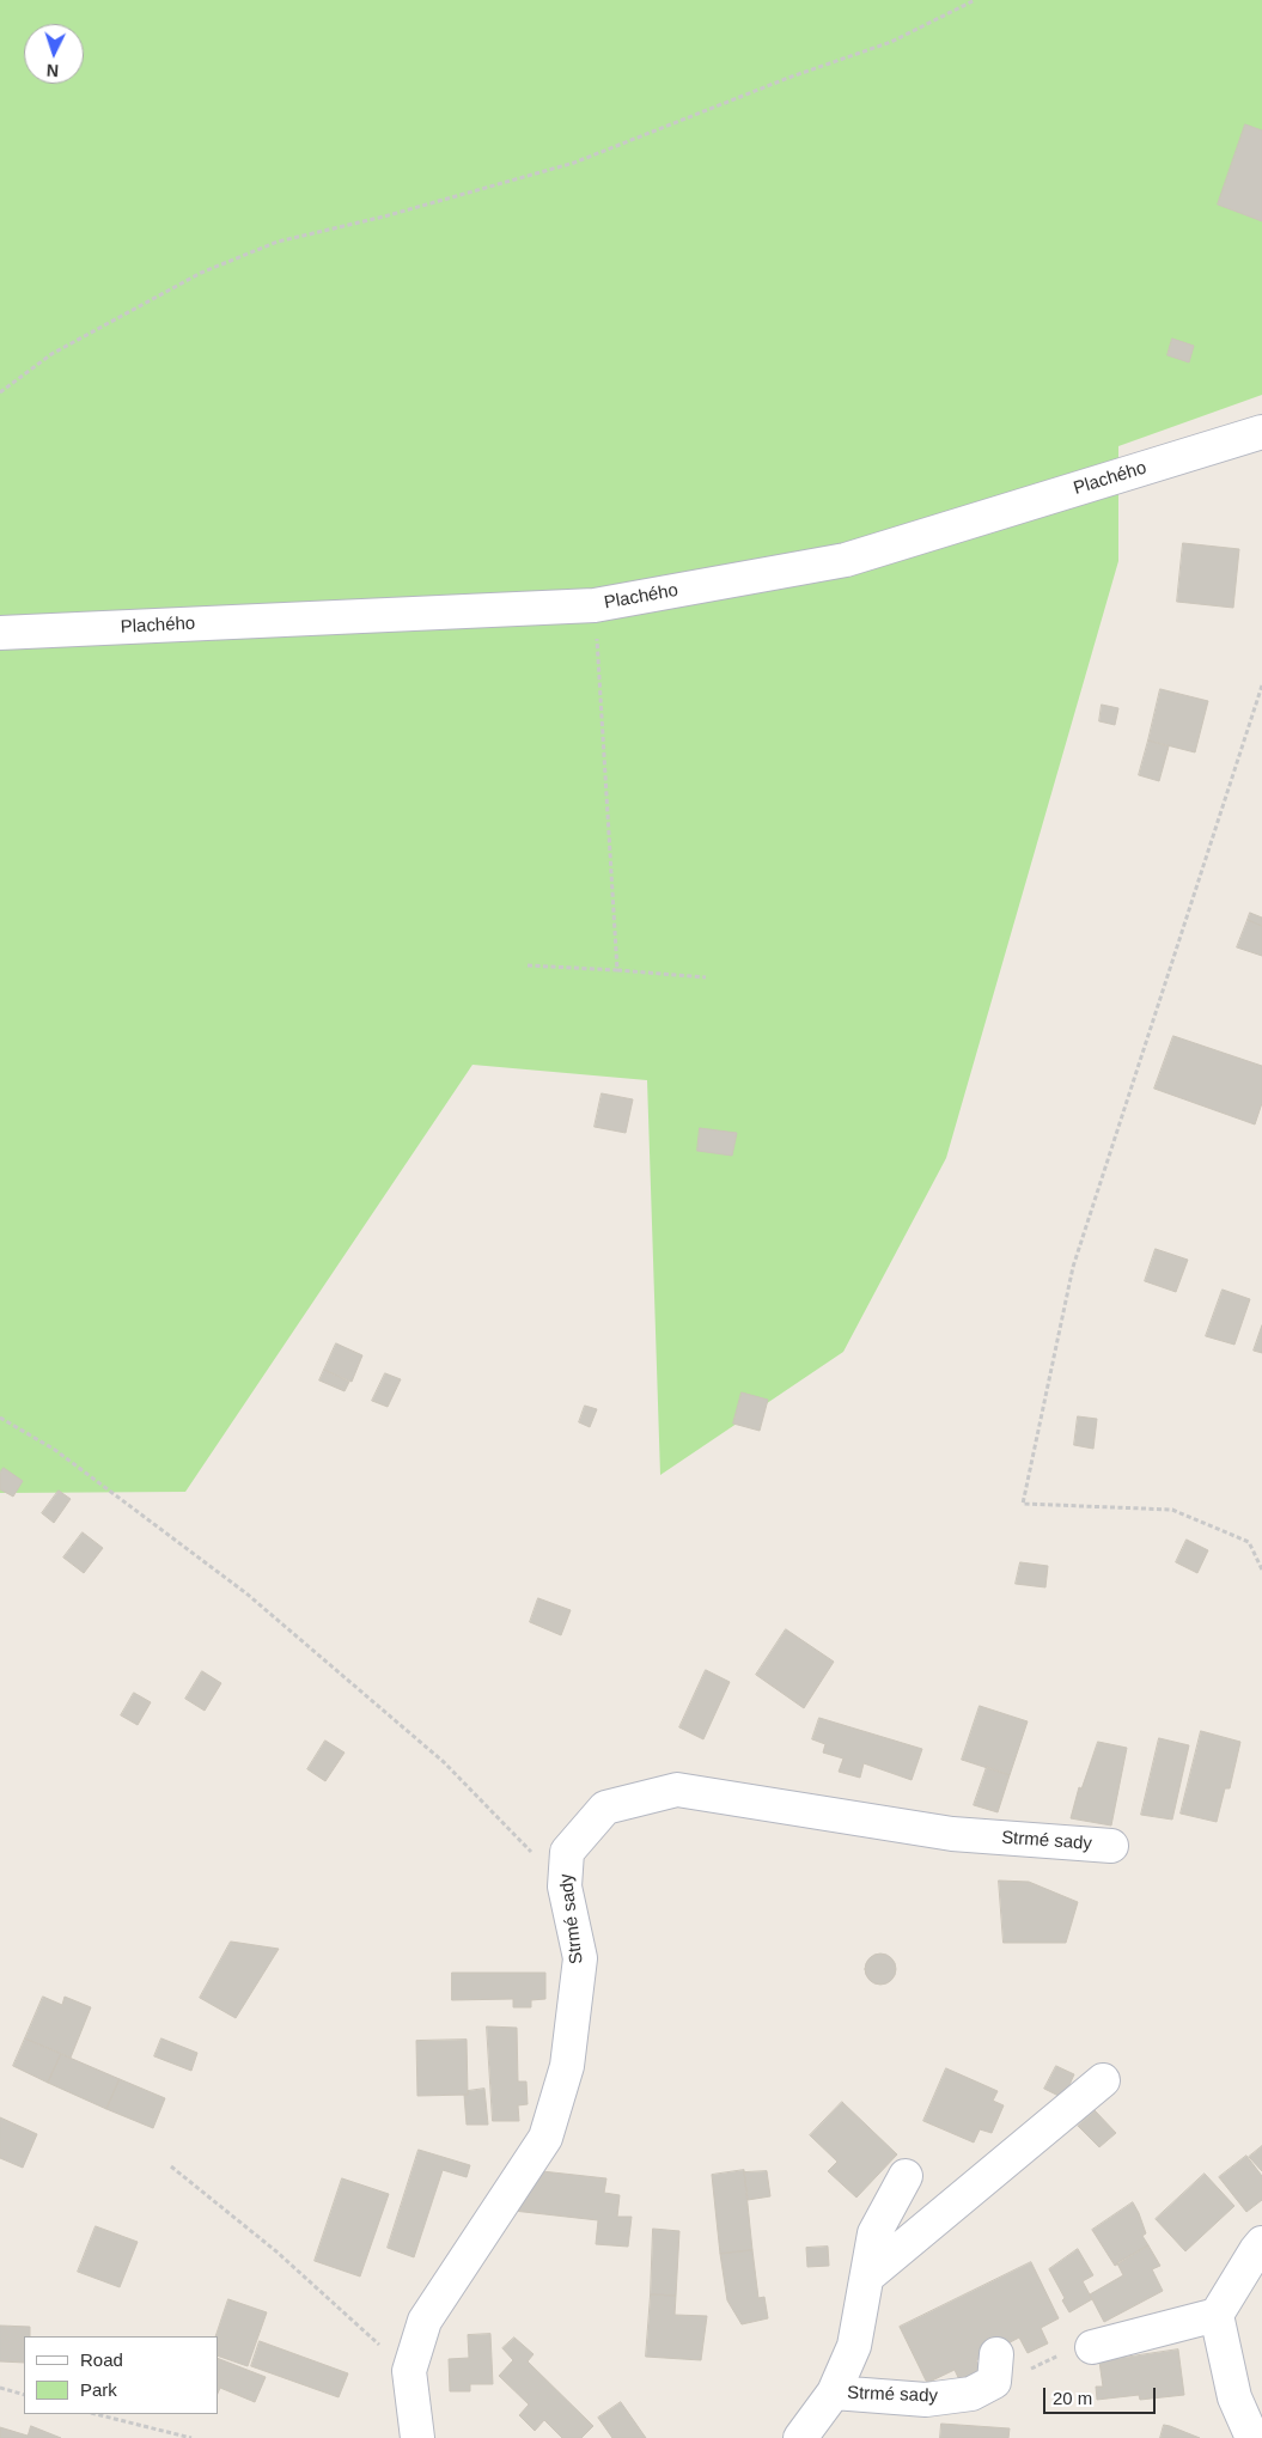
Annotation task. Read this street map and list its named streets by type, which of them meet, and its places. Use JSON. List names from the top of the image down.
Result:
{
  "streets": {
    "street": ["Plachého", "Strmé sady"]
  },
  "legend": ["Road", "Park"],
  "scale_bar": "20 m",
  "north": "bottom"
}
